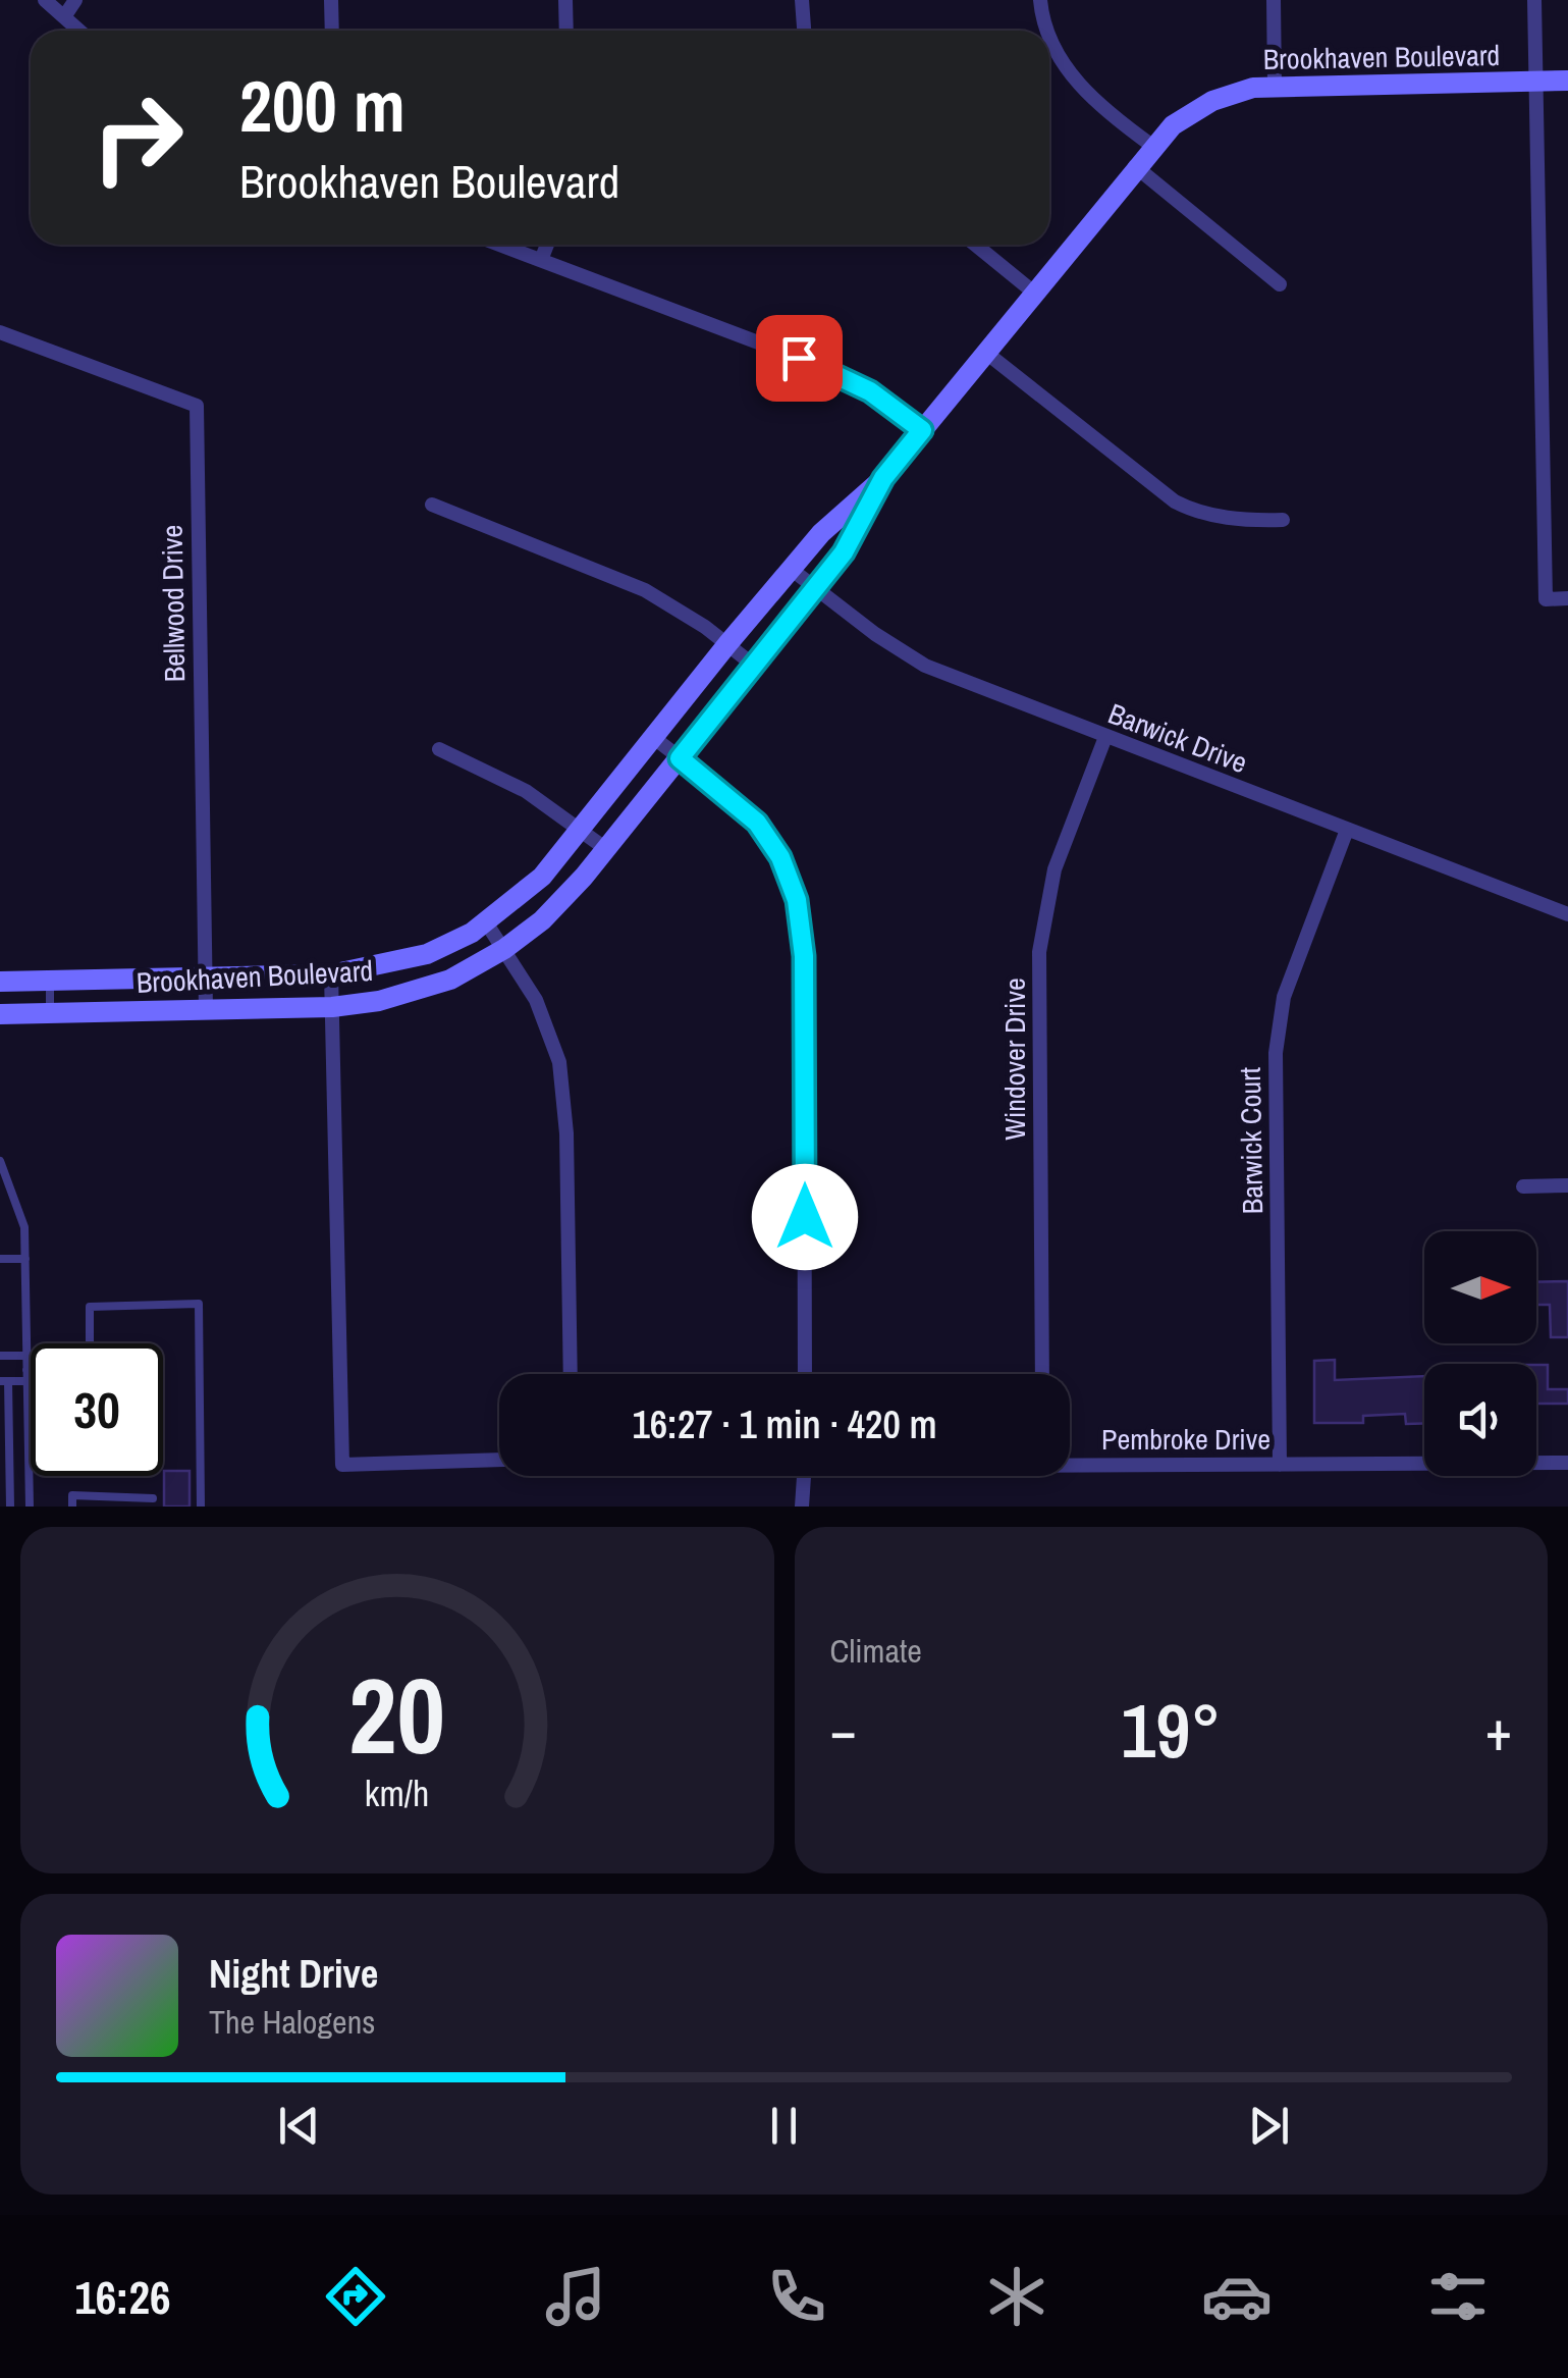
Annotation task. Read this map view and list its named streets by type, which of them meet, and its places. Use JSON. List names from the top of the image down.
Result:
{
  "streets": {
    "street": [
      "Brookhaven Boulevard",
      "Bellwood Drive",
      "Barwick Drive",
      "Windover Drive",
      "Barwick Court",
      "Pembroke Drive"
    ]
  },
  "crossings": [
    ["Brookhaven Boulevard", "Bellwood Drive"],
    ["Brookhaven Boulevard", "Barwick Drive"],
    ["Barwick Drive", "Windover Drive"],
    ["Barwick Drive", "Barwick Court"],
    ["Barwick Court", "Pembroke Drive"]
  ],
  "north": "right",
  "page": {
    "turn": ["200 m", "Brookhaven Boulevard"],
    "limit": "30",
    "trip": "16:27 · 1 min · 420 m",
    "tile": "Climate",
    "heat": ["−", "19°", "+"],
    "song": ["Night Drive", "The Halogens"],
    "tabs": "16:26",
    "gauge": ["20", "km/h"]
  }
}
